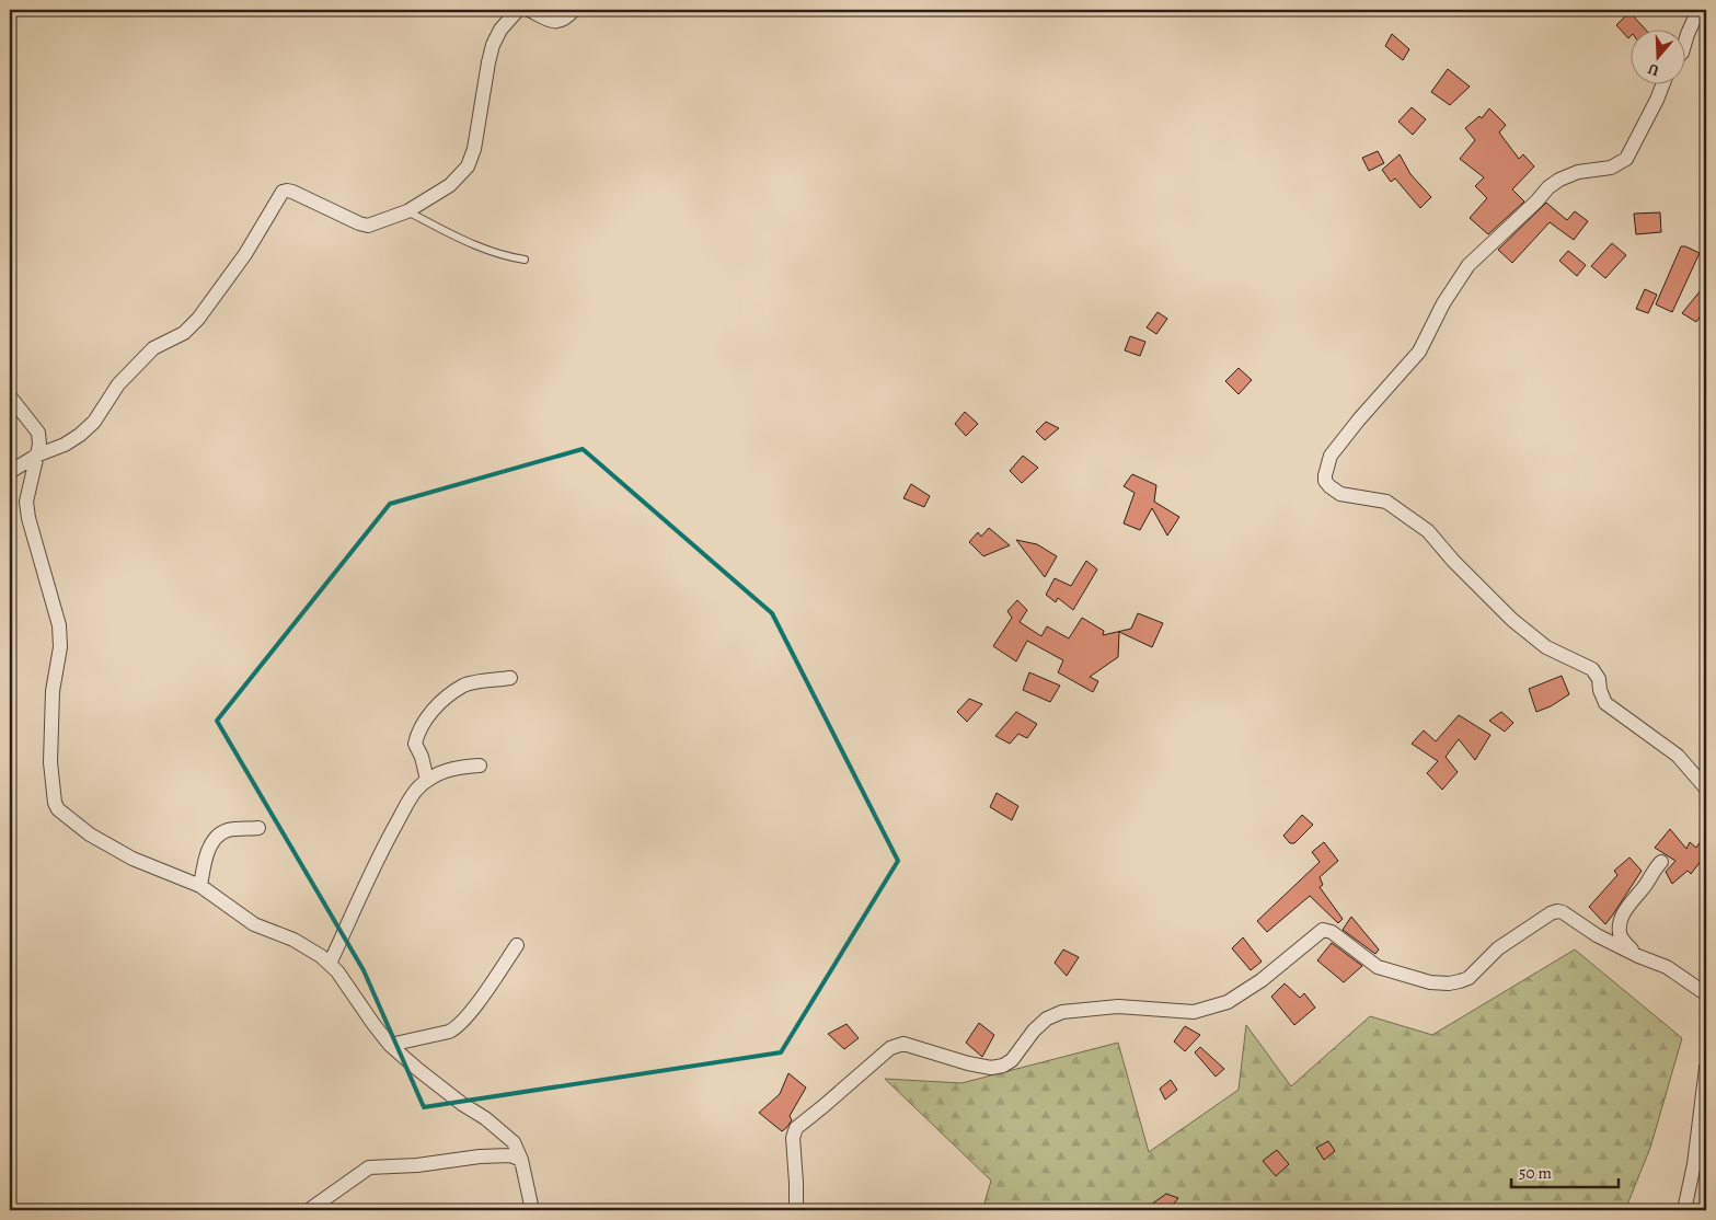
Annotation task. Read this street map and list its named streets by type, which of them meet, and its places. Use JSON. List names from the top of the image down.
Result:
{
  "scale_bar": "50 m",
  "north": "bottom"
}
